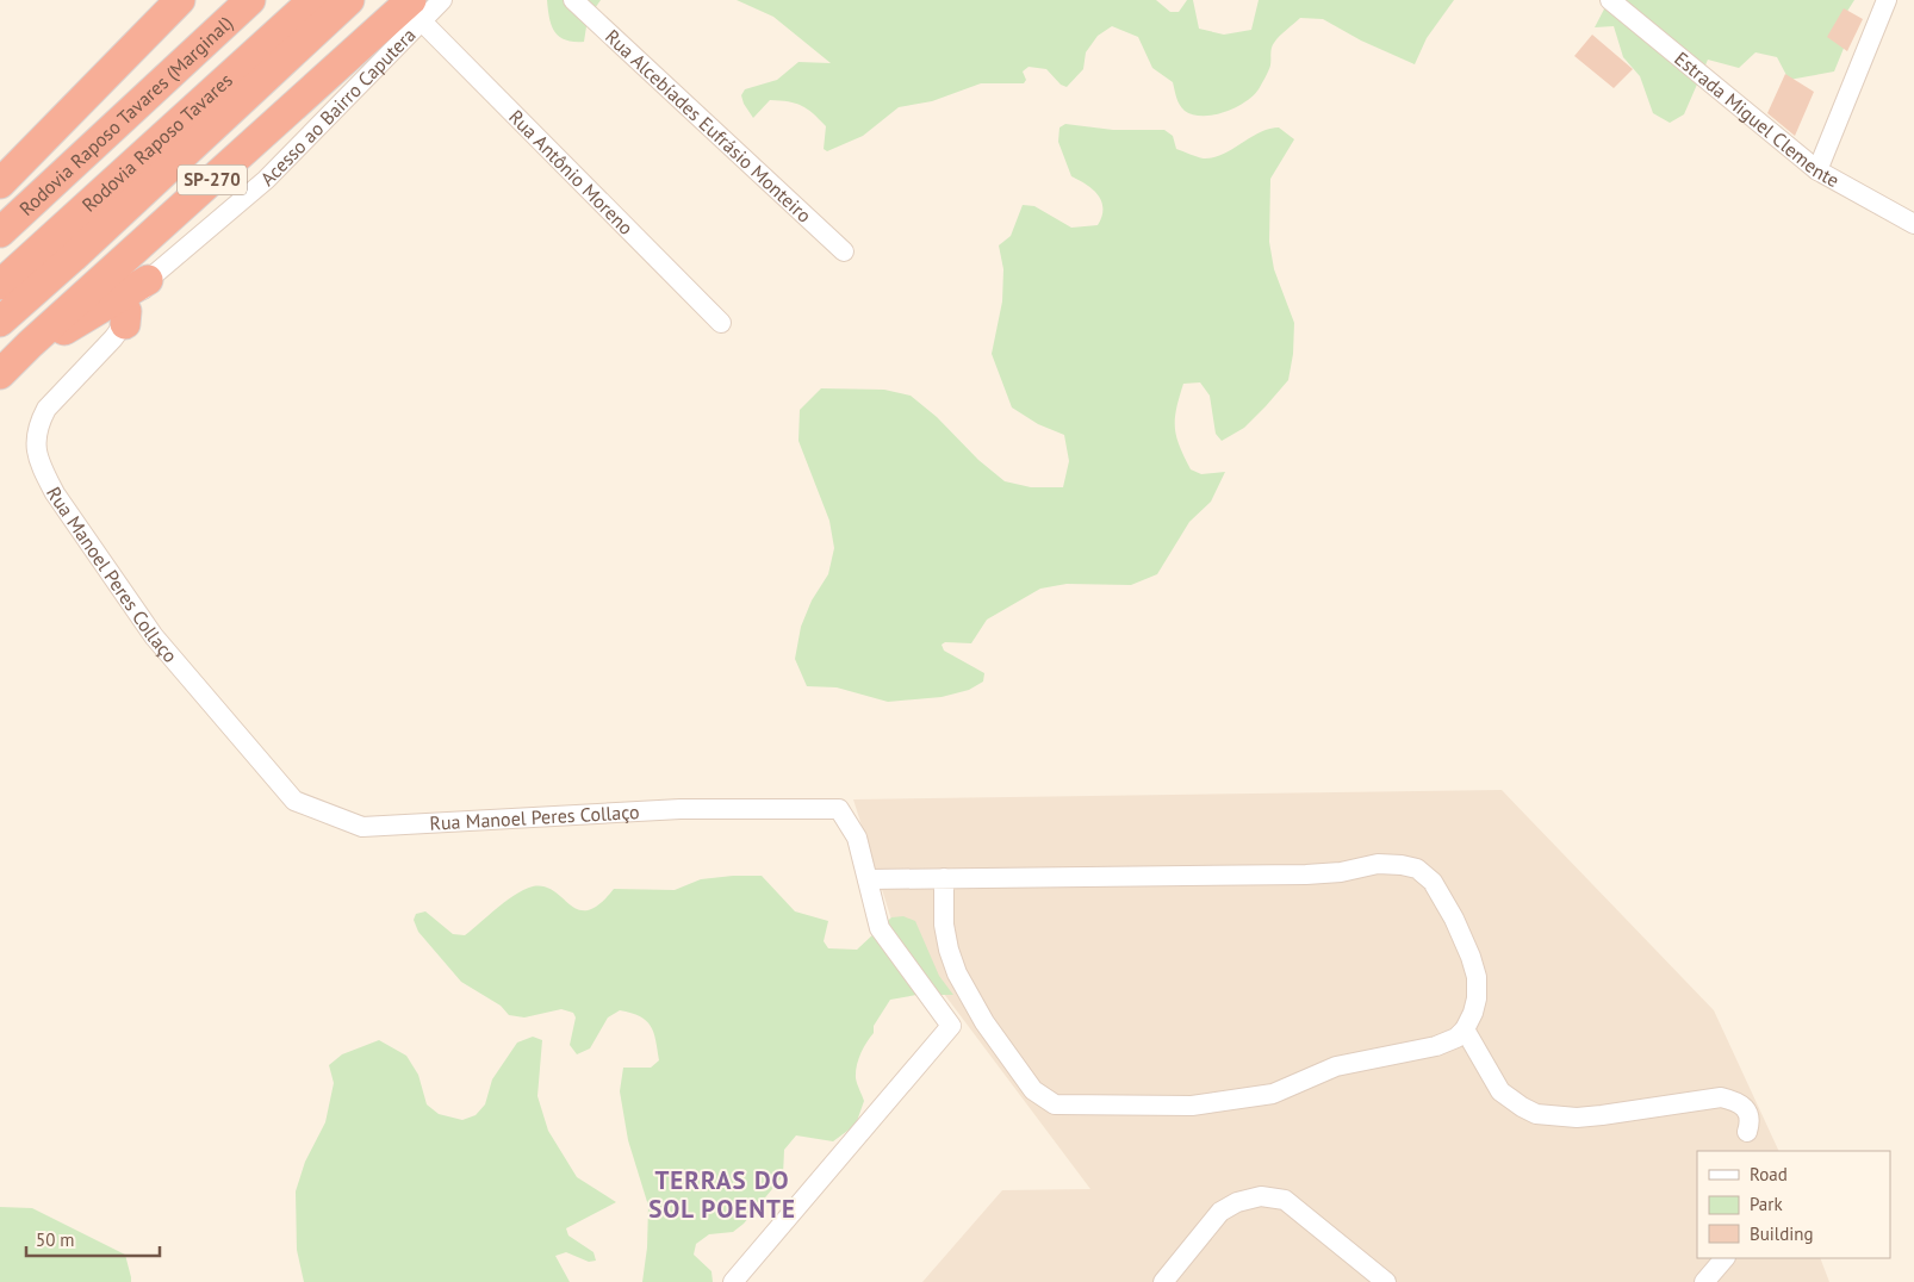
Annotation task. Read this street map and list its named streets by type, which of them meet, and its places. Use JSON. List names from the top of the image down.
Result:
{
  "streets": {
    "highway": ["Rodovia Raposo Tavares (Marginal)", "Rodovia Raposo Tavares", "SP-270"],
    "street": [
      "Acesso ao Bairro Caputera",
      "Estrada Miguel Clemente",
      "Rua Alcebíades Eufrásio Monteiro",
      "Rua Antônio Moreno",
      "Rua Manoel Peres Collaço"
    ]
  },
  "crossings": [
    ["Acesso ao Bairro Caputera", "Rua Antônio Moreno"],
    ["Acesso ao Bairro Caputera", "SP-270"],
    ["Rua Antônio Moreno", "SP-270"]
  ],
  "districts": ["TERRAS DO SOL POENTE"],
  "legend": ["Road", "Park", "Building"],
  "scale_bar": "50 m"
}
